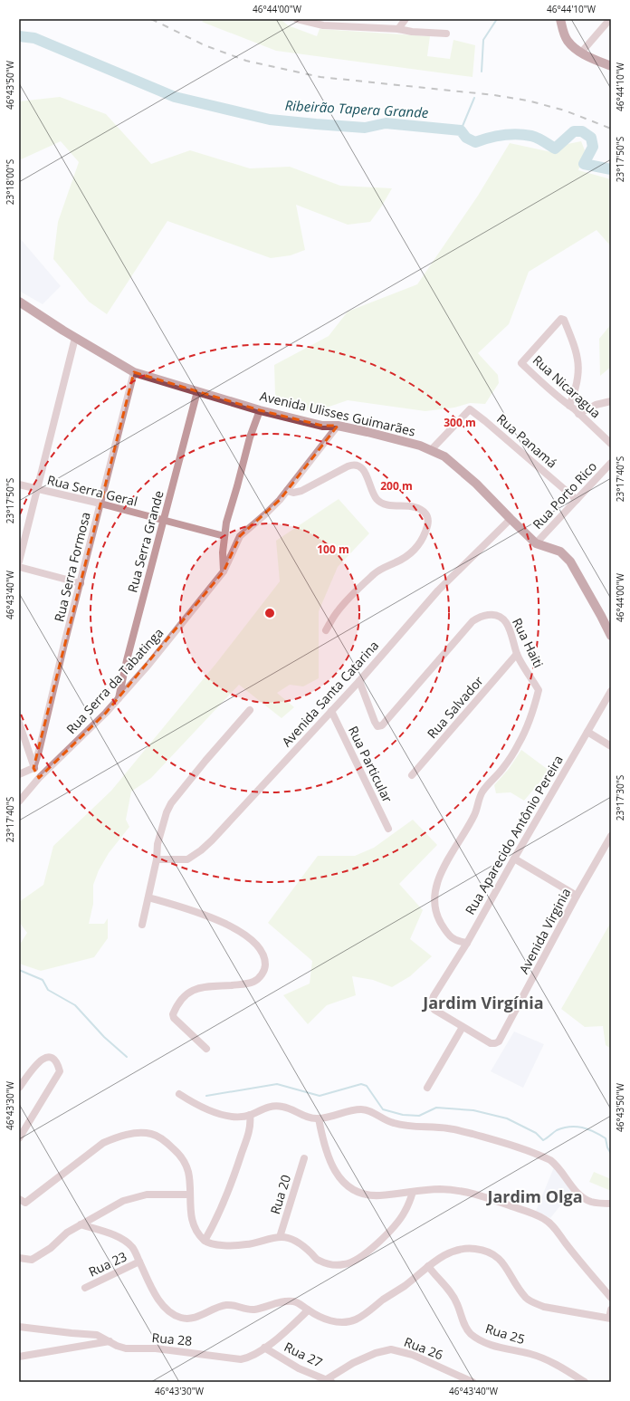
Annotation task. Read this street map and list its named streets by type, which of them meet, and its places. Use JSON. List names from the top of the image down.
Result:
{
  "streets": {
    "main road": ["Avenida Ulisses Guimarães"],
    "street": [
      "Rua Nicaragua",
      "Rua Panamá",
      "Rua Serra Geral",
      "Rua Porto Rico",
      "Rua Serra Grande",
      "Rua Serra Formosa",
      "Rua Haiti",
      "Rua Serra da Tabatinga",
      "Avenida Santa Catarina",
      "Rua Salvador",
      "Rua Particular",
      "Rua Aparecido Antônio Pereira",
      "Avenida Virginia",
      "Rua 20",
      "Rua 23",
      "Rua 25",
      "Rua 28",
      "Rua 26",
      "Rua 27"
    ]
  },
  "crossings": [
    ["Avenida Ulisses Guimarães", "Rua Panamá"],
    ["Avenida Ulisses Guimarães", "Rua Porto Rico"],
    ["Avenida Ulisses Guimarães", "Rua Serra Grande"],
    ["Avenida Ulisses Guimarães", "Rua Serra Formosa"],
    ["Avenida Ulisses Guimarães", "Rua Serra da Tabatinga"],
    ["Avenida Ulisses Guimarães", "Avenida Santa Catarina"],
    ["Rua Panamá", "Rua Porto Rico"],
    ["Rua Serra Geral", "Rua Serra Grande"],
    ["Rua Serra Geral", "Rua Serra Formosa"],
    ["Rua Serra Grande", "Rua Serra da Tabatinga"],
    ["Rua Haiti", "Avenida Santa Catarina"],
    ["Rua Haiti", "Rua Salvador"],
    ["Rua Haiti", "Rua Aparecido Antônio Pereira"],
    ["Avenida Santa Catarina", "Rua Particular"],
    ["Rua Aparecido Antônio Pereira", "Avenida Virginia"],
    ["Rua 28", "Rua 27"],
    ["Rua 26", "Rua 27"]
  ],
  "districts": ["Jardim Virgínia", "Jardim Olga"],
  "water": ["Ribeirão Tapera Grande"],
  "coordinates": [
    "46°44'00\"W",
    "46°44'10\"W",
    "46°43'50\"W",
    "23°17'50\"S",
    "23°18'00\"S",
    "23°17'40\"S",
    "46°43'40\"W",
    "23°17'30\"S",
    "46°43'30\"W"
  ],
  "rings": ["300 m", "200 m", "100 m"]
}
